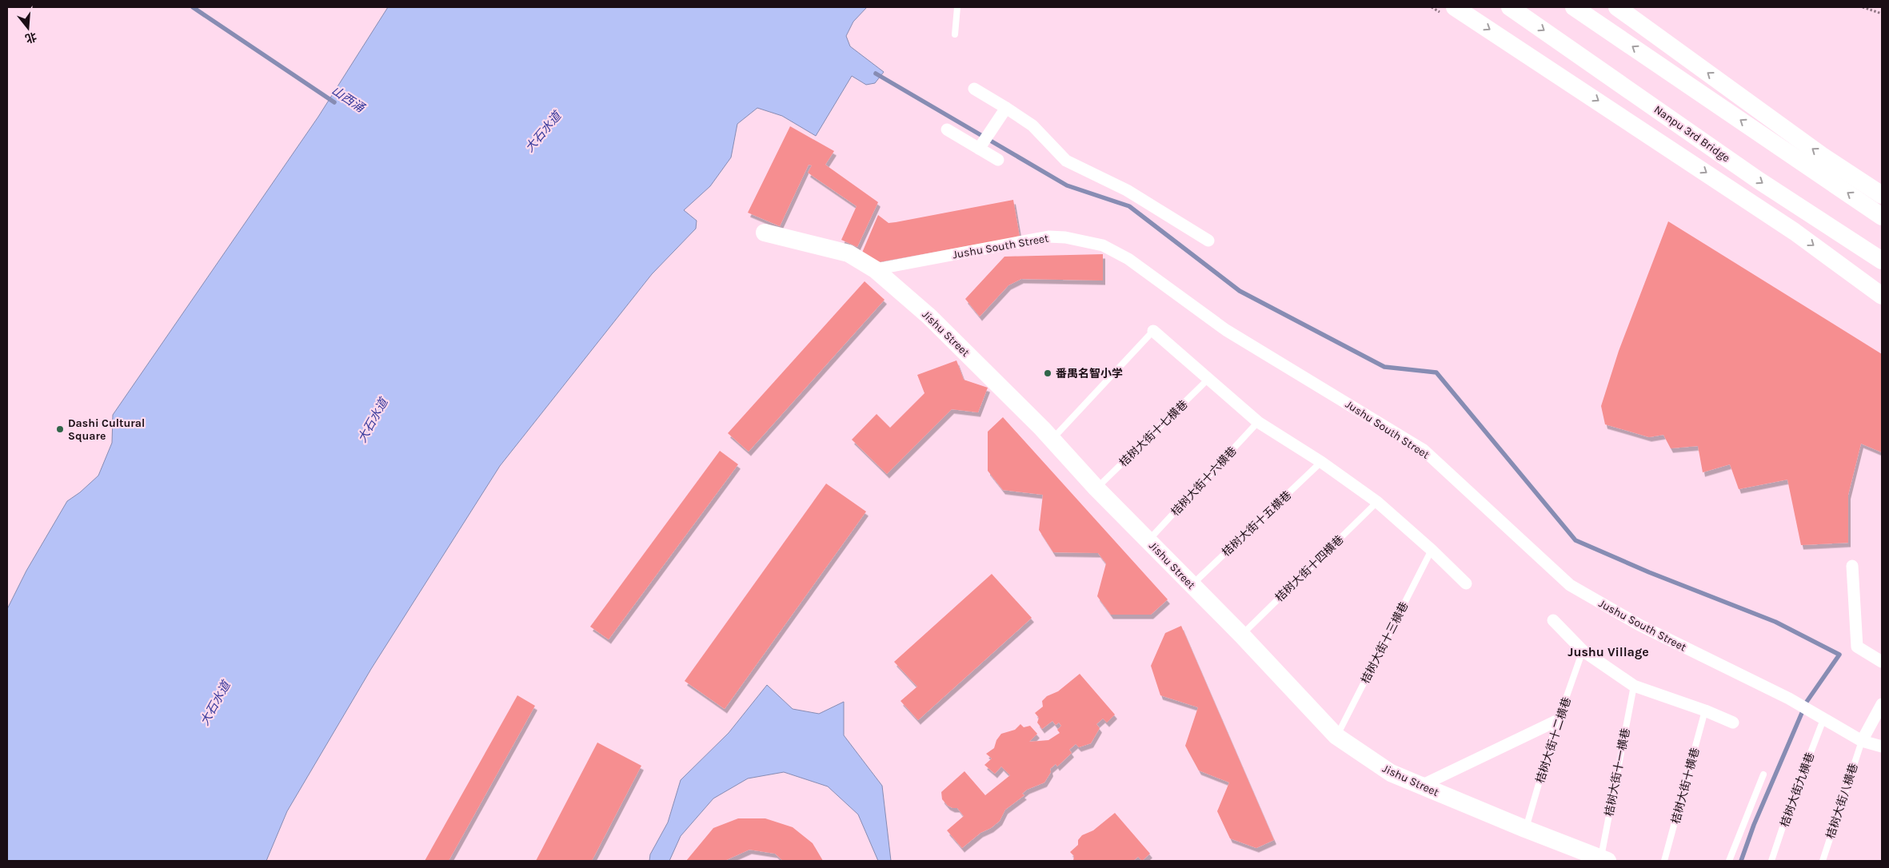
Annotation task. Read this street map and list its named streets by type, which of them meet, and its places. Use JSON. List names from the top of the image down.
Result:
{
  "streets": {
    "main road": ["Nanpu 3rd Bridge", "Jishu Street"],
    "street": ["Jushu South Street"],
    "lane": [
      "桔树大街十七横巷",
      "桔树大街十六横巷",
      "桔树大街十五横巷",
      "桔树大街十四横巷",
      "桔树大街十三横巷",
      "桔树大街十二横巷",
      "桔树大街十一横巷",
      "桔树大街十横巷",
      "桔树大街九横巷",
      "桔树大街八横巷"
    ]
  },
  "crossings": [
    ["Jushu South Street", "Jishu Street"],
    ["Jushu South Street", "桔树大街九横巷"],
    ["Jushu South Street", "桔树大街八横巷"],
    ["Jishu Street", "桔树大街十七横巷"],
    ["Jishu Street", "桔树大街十六横巷"],
    ["Jishu Street", "桔树大街十五横巷"],
    ["Jishu Street", "桔树大街十四横巷"],
    ["Jishu Street", "桔树大街十三横巷"],
    ["Jishu Street", "桔树大街十二横巷"],
    ["Jishu Street", "桔树大街十一横巷"]
  ],
  "districts": ["Jushu Village"],
  "water": ["山西涌", "大石水道"],
  "places": ["番禺名智小学", "Dashi Cultural Square"],
  "north": "bottom"
}
